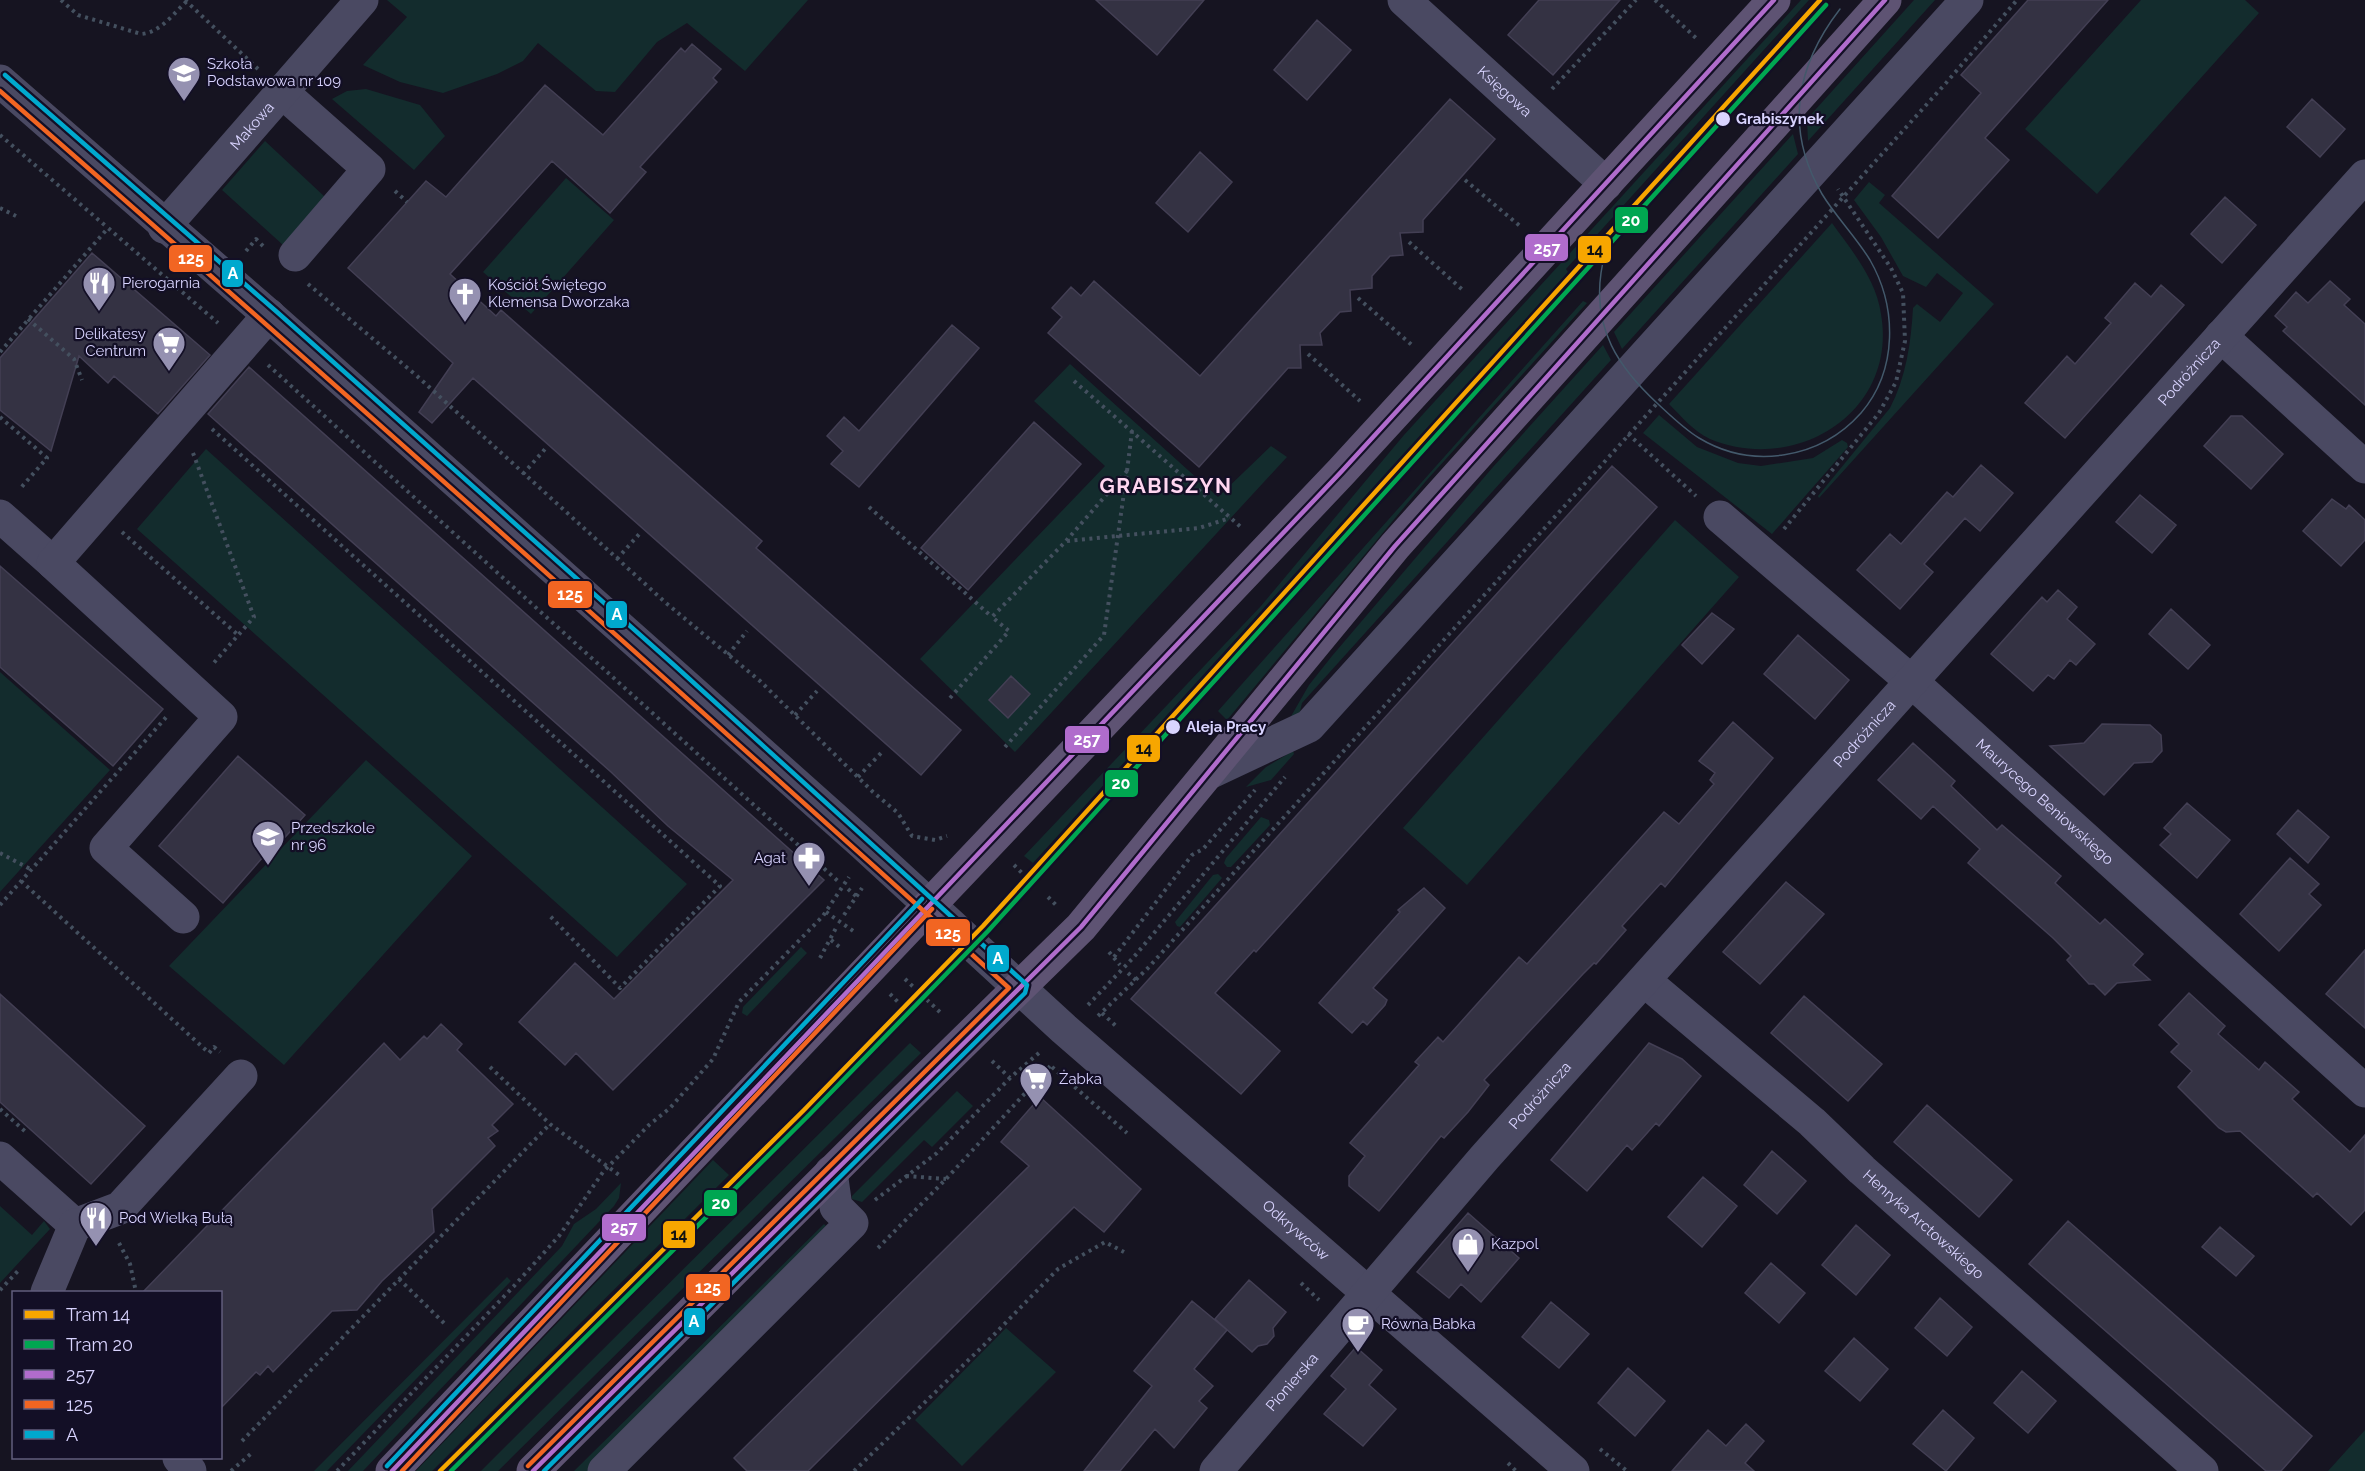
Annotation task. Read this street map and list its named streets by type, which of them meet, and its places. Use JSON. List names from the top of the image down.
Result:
{
  "streets": {
    "street": [
      "Księgowa",
      "Makowa",
      "Podróżnicza",
      "Maurycego Beniowskiego",
      "Henryka Arctowskiego",
      "Odkrywców",
      "Pionierska"
    ]
  },
  "crossings": [
    ["Podróżnicza", "Maurycego Beniowskiego"],
    ["Podróżnicza", "Henryka Arctowskiego"],
    ["Podróżnicza", "Odkrywców"],
    ["Podróżnicza", "Pionierska"],
    ["Odkrywców", "Pionierska"]
  ],
  "districts": ["GRABISZYN"],
  "places": {
    "school or university": ["Szkoła Podstawowa nr 109", "Przedszkole nr 96"],
    "other": ["Grabiszynek", "Aleja Pracy"],
    "restaurant": ["Pierogarnia", "Pod Wielką Bułą"],
    "church": ["Kościół Świętego Klemensa Dworzaka"],
    "supermarket": ["Delikatesy Centrum", "Żabka"],
    "pharmacy": ["Agat"],
    "shop": ["Kazpol"],
    "cafe": ["Równa Babka"]
  },
  "lines": [
    "tram line 14",
    "transit line 257",
    "tram line 20",
    "transit line A",
    "transit line 125"
  ],
  "legend": [
    "Tram 14",
    "Tram 20",
    "257",
    "125",
    "A"
  ]
}
